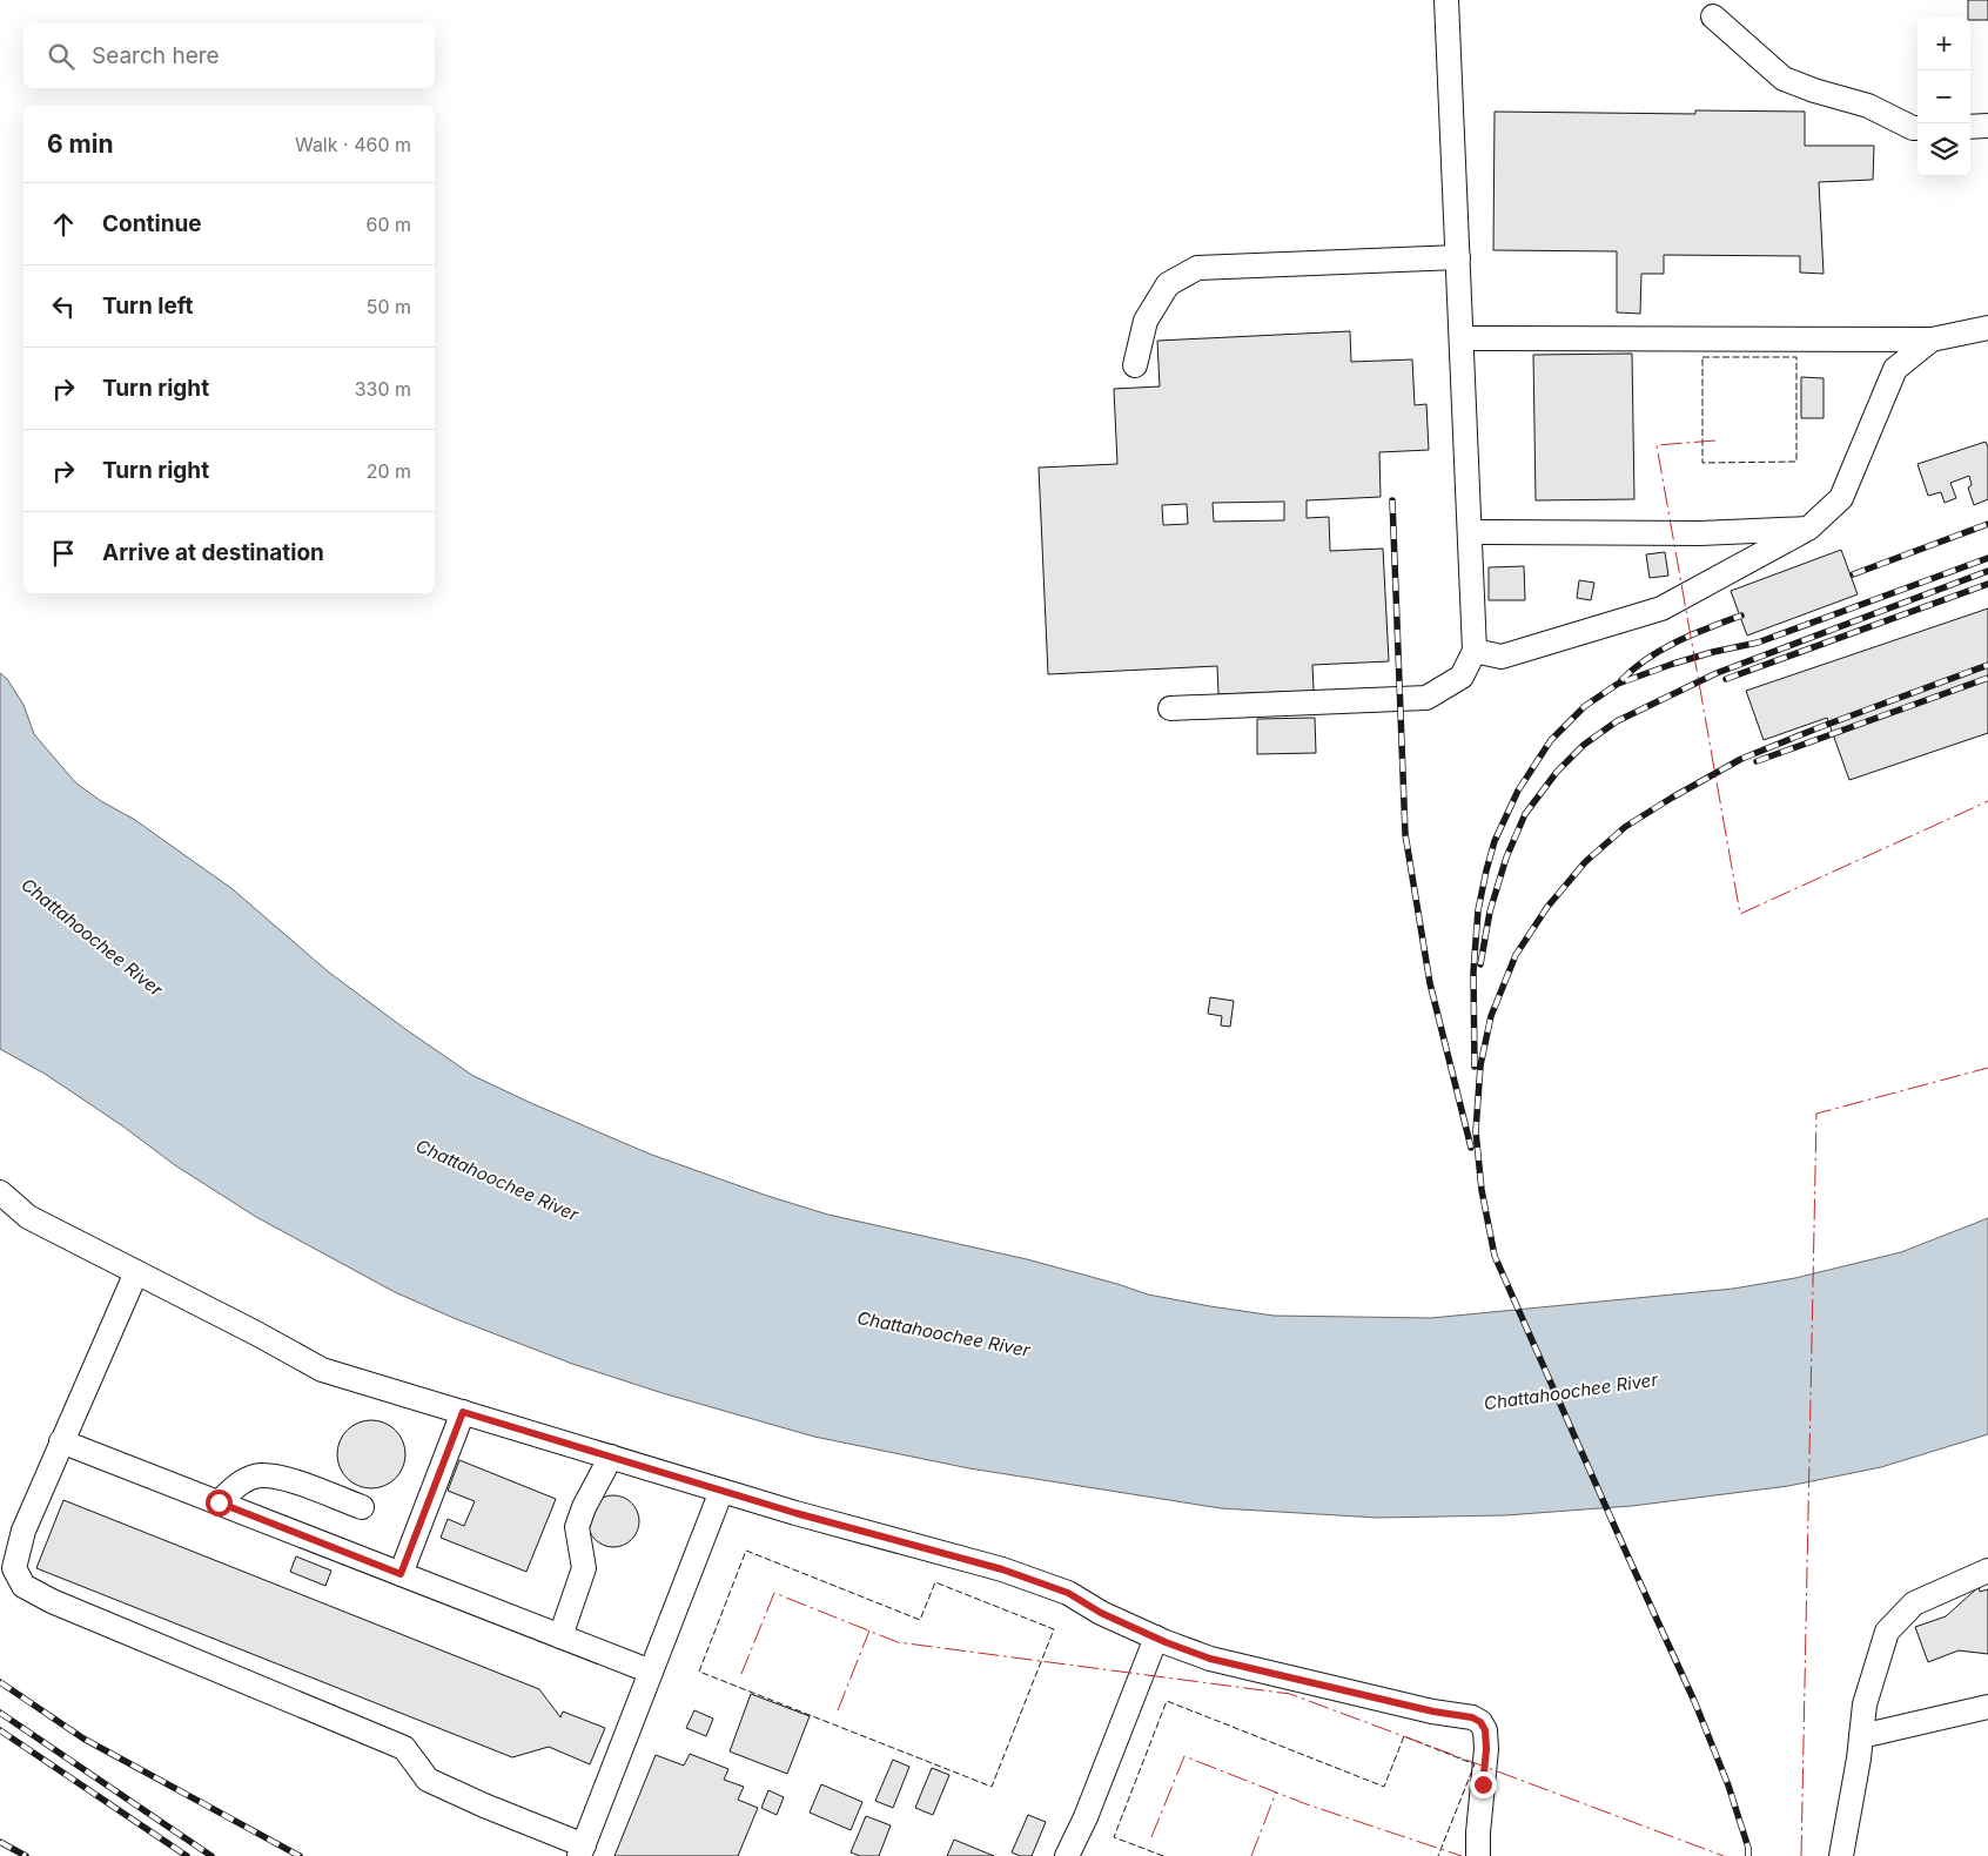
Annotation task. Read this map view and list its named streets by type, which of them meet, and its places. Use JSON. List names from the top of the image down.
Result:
{
  "water": ["Chattahoochee River"],
  "page": {
    "map_buttons": ["+", "−"],
    "search": "Search here",
    "heading": ["6 min", "Walk · 460 m"],
    "list": [
      ["Continue", "60 m"],
      ["Turn left", "50 m"],
      ["Turn right", "330 m"],
      ["Turn right", "20 m"],
      "Arrive at destination"
    ]
  }
}
